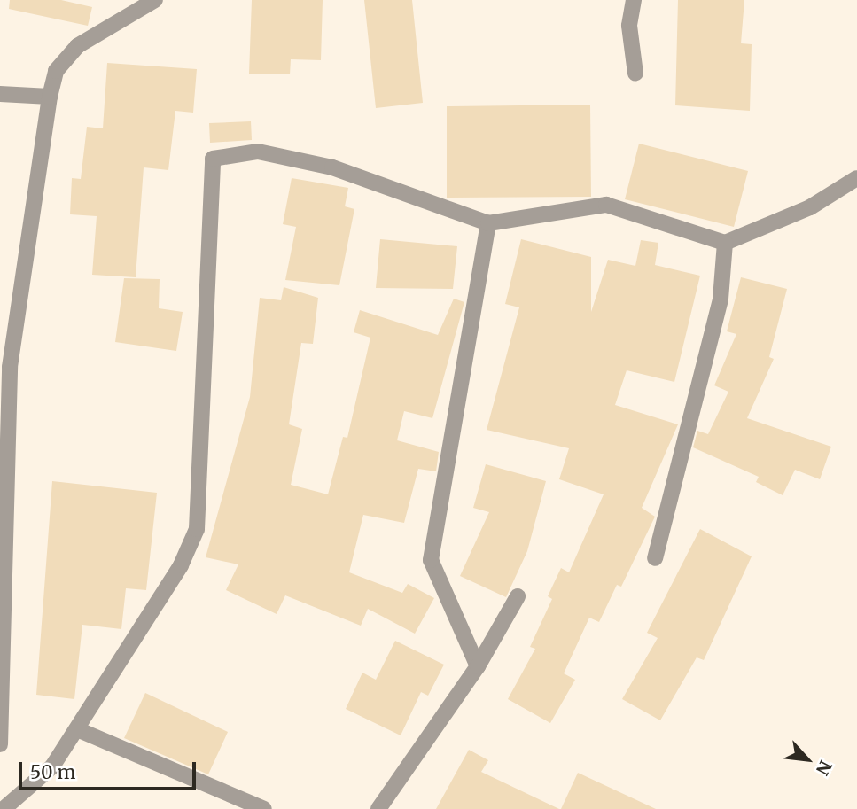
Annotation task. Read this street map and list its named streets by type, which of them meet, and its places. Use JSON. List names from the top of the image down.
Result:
{
  "scale_bar": "50 m",
  "north": "bottom right"
}
